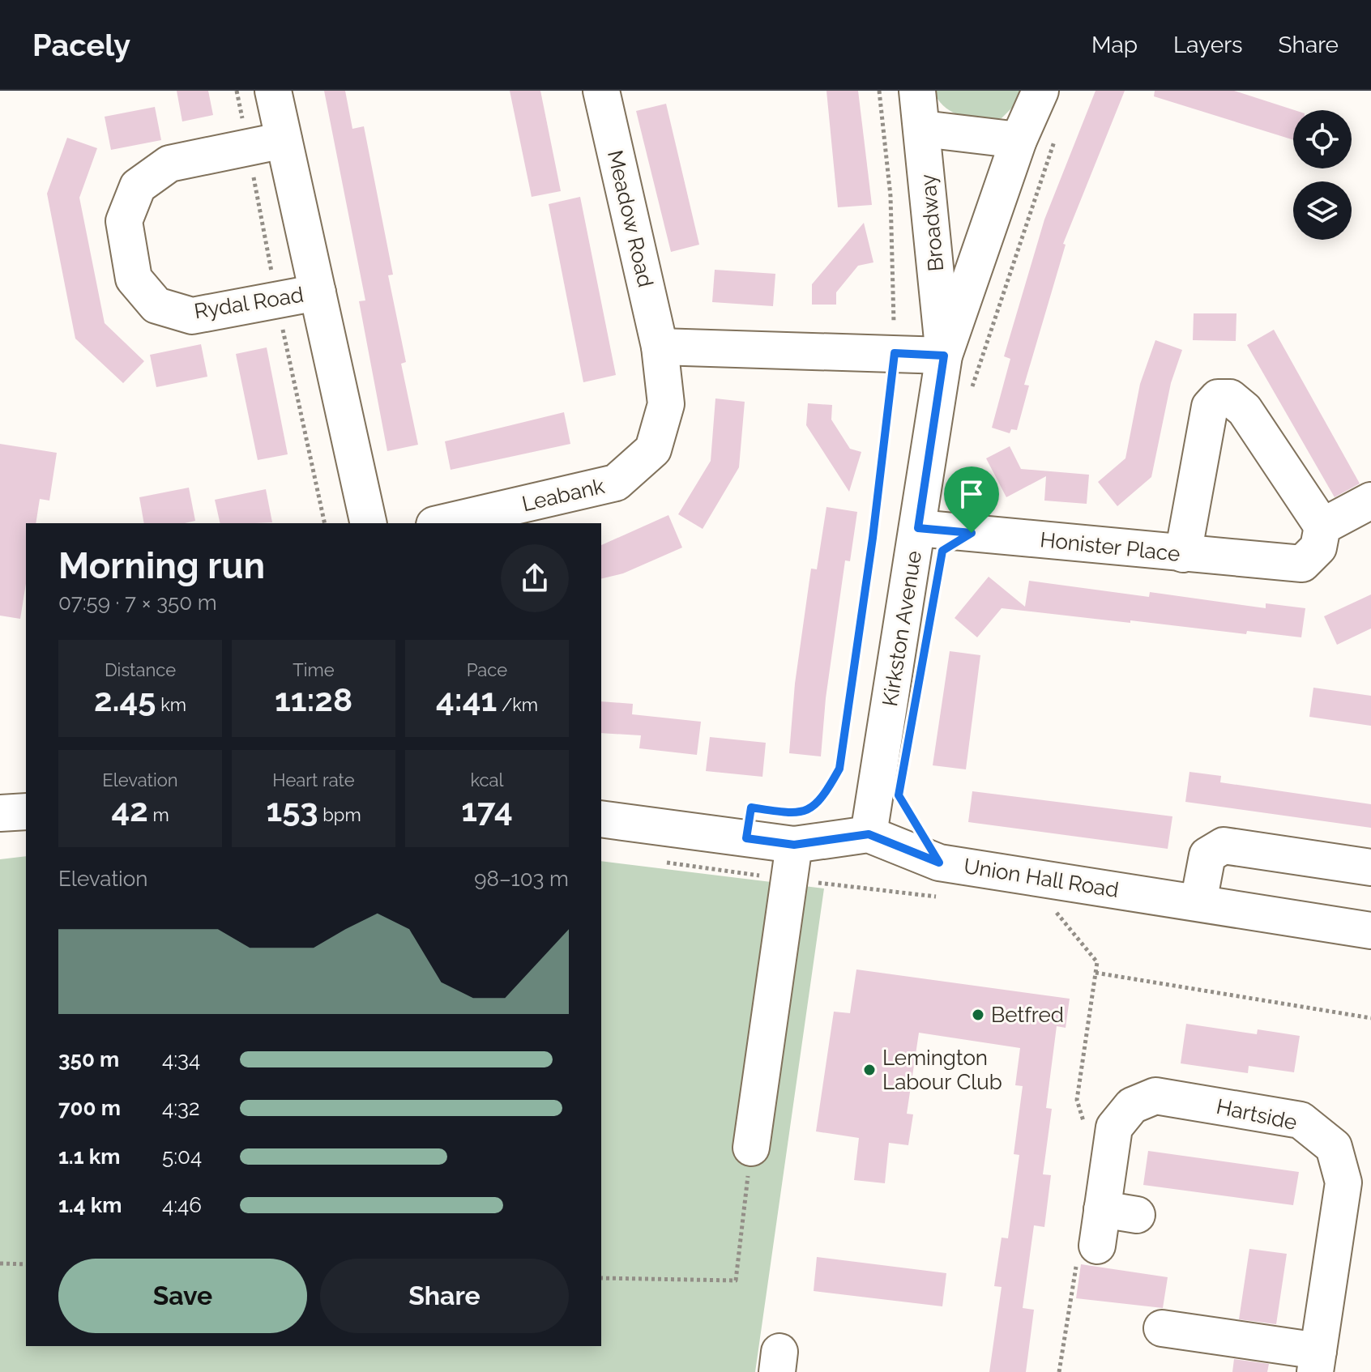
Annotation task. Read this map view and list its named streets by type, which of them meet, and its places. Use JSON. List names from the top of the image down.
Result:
{
  "streets": {
    "street": [
      "Meadow Road",
      "Broadway",
      "Rydal Road",
      "Leabank",
      "Honister Place",
      "Kirkston Avenue",
      "Union Hall Road",
      "Hartside"
    ]
  },
  "crossings": [
    ["Meadow Road", "Leabank"],
    ["Broadway", "Kirkston Avenue"],
    ["Honister Place", "Kirkston Avenue"],
    ["Kirkston Avenue", "Union Hall Road"]
  ],
  "places": ["Betfred", "Lemington Labour Club"],
  "page": {
    "header": "Pacely",
    "nav": ["Map", "Layers", "Share"],
    "heading": ["Morning run", "07:59 · 7 × 350 m"],
    "stats": [
      ["Distance", "2.45 km"],
      ["Time", "11:28"],
      ["Pace", "4:41 /km"],
      ["Elevation", "42 m"],
      ["Heart rate", "153 bpm"],
      ["kcal", "174"]
    ],
    "chart": ["Elevation", "98–103 m"],
    "list": [
      {
        "name": "350 m",
        "note": "4:34"
      },
      {
        "name": "700 m",
        "note": "4:32"
      },
      {
        "name": "1.1 km",
        "note": "5:04"
      },
      {
        "name": "1.4 km",
        "note": "4:46"
      }
    ],
    "buttons": ["Save", "Share"]
  }
}
